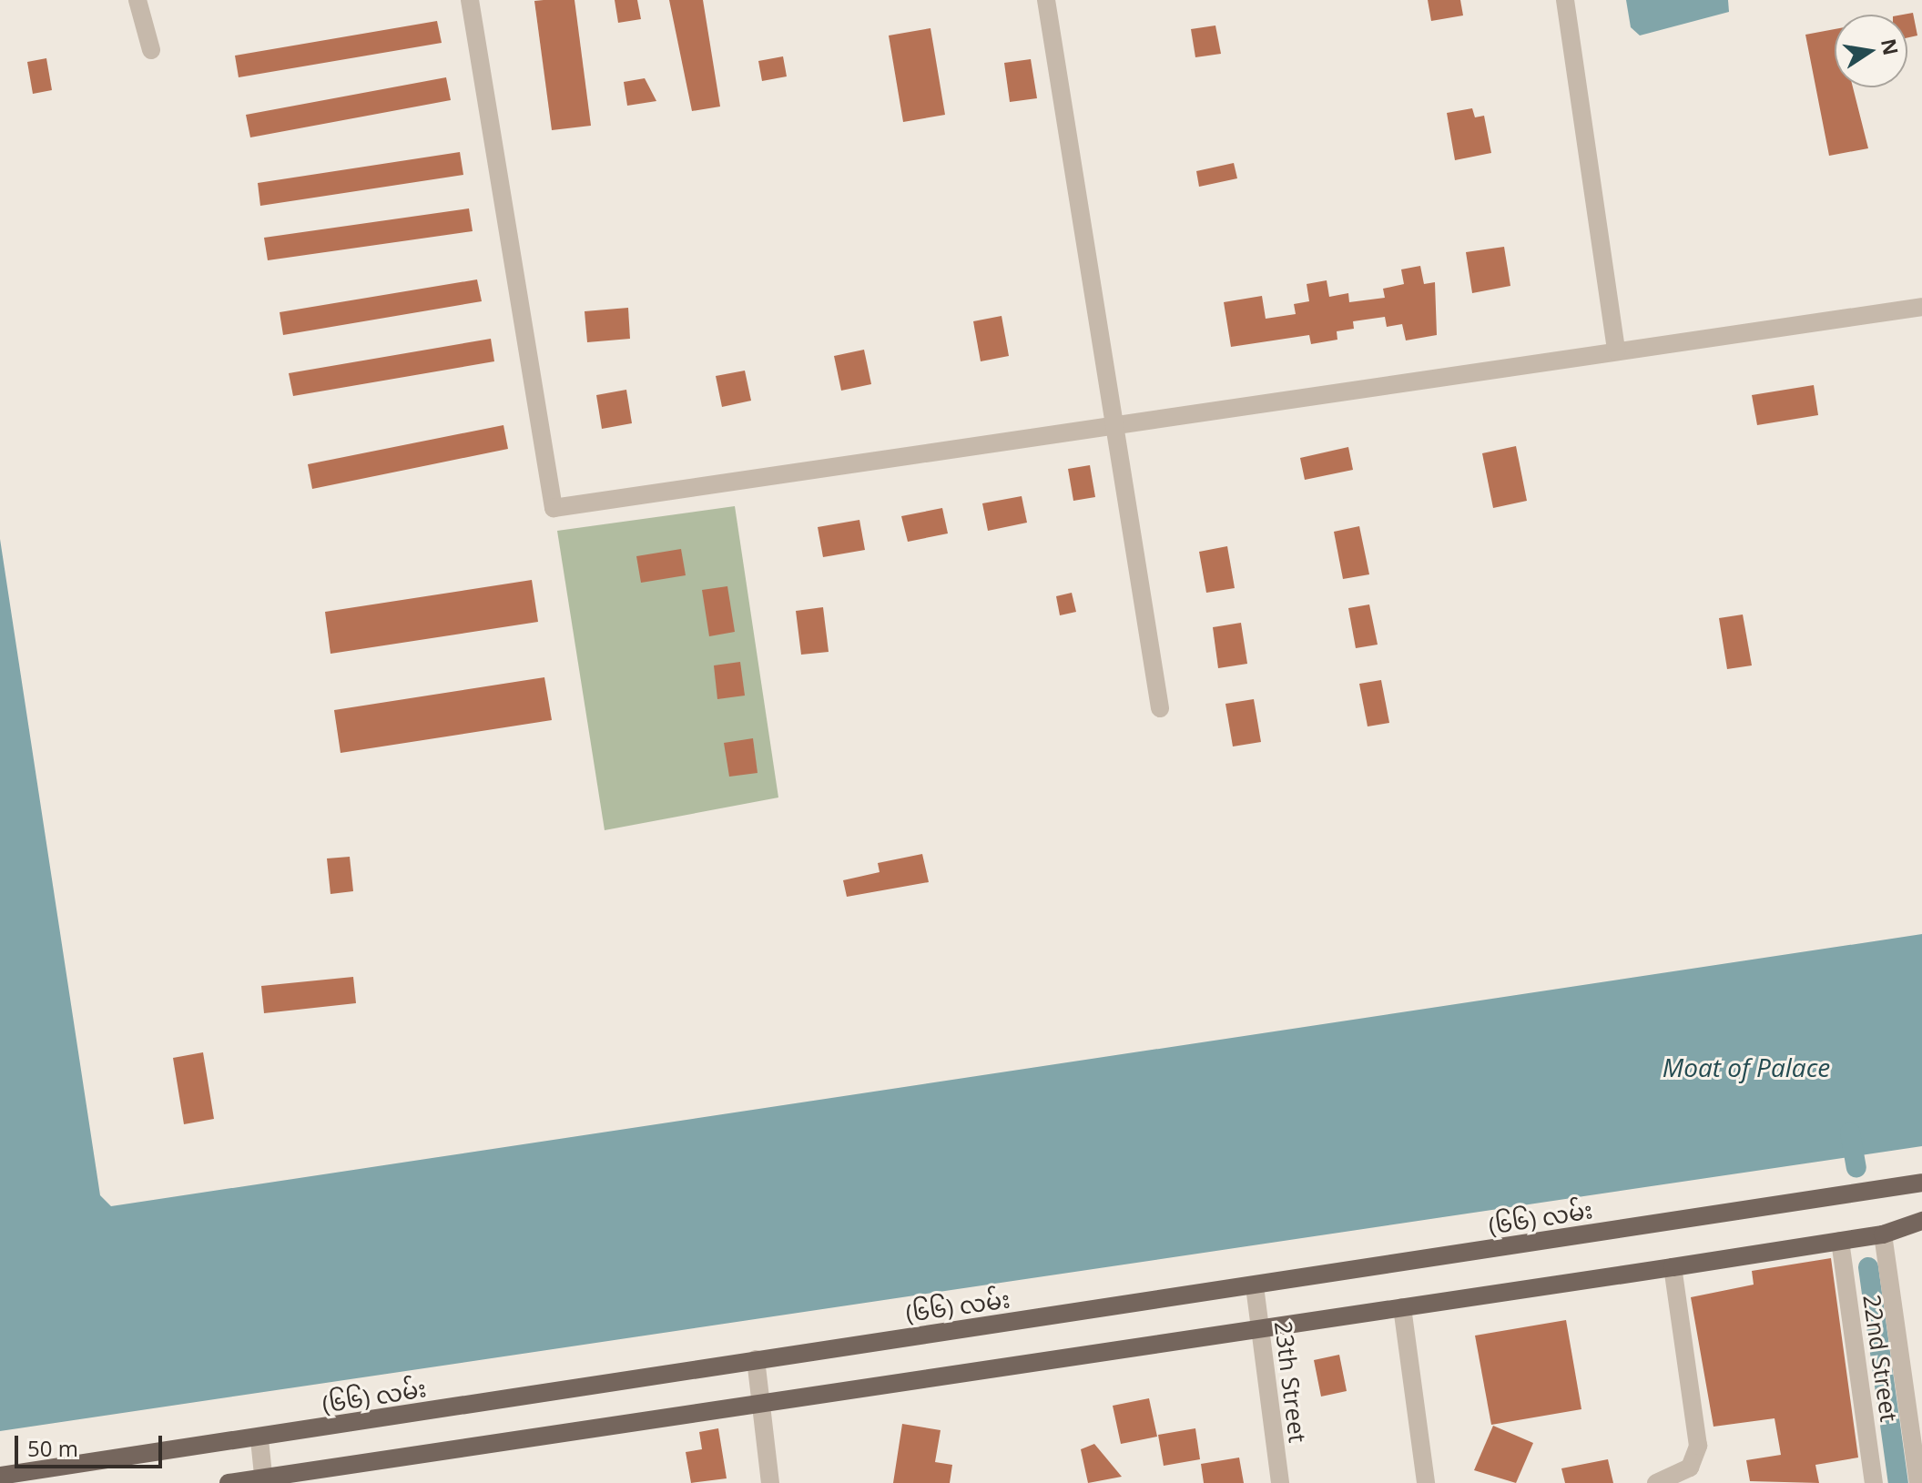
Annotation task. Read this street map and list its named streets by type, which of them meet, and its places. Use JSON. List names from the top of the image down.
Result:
{
  "streets": {
    "main road": ["(၆၆) လမ်း"],
    "street": ["22nd Street", "23th Street"]
  },
  "crossings": [
    ["(၆၆) လမ်း", "23th Street"]
  ],
  "water": ["Moat of Palace"],
  "scale_bar": "50 m",
  "north": "right"
}
